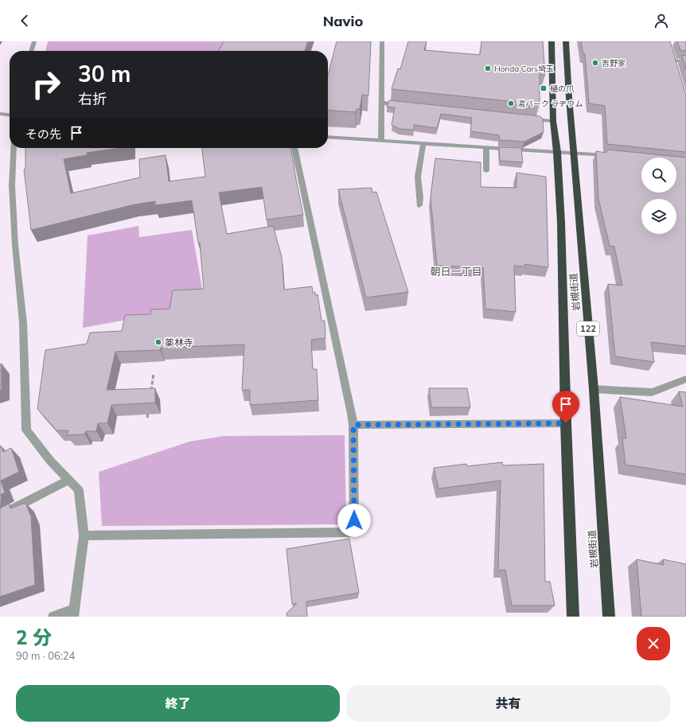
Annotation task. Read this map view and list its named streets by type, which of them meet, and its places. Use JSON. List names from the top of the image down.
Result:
{
  "streets": {
    "highway": ["岩槻街道", "122"]
  },
  "districts": ["朝日一丁目"],
  "places": {
    "other": [
      "吉野家",
      "Honda Cars埼玉",
      "湯パーク ラヂウム",
      "薬林寺"
    ],
    "transit": ["樋の爪"]
  },
  "page": {
    "header": "Navio",
    "turn": ["30 m", "右折"],
    "then": "その先",
    "heading": ["2 分", "90 m · 06:24"],
    "buttons": ["終了", "共有"]
  }
}
